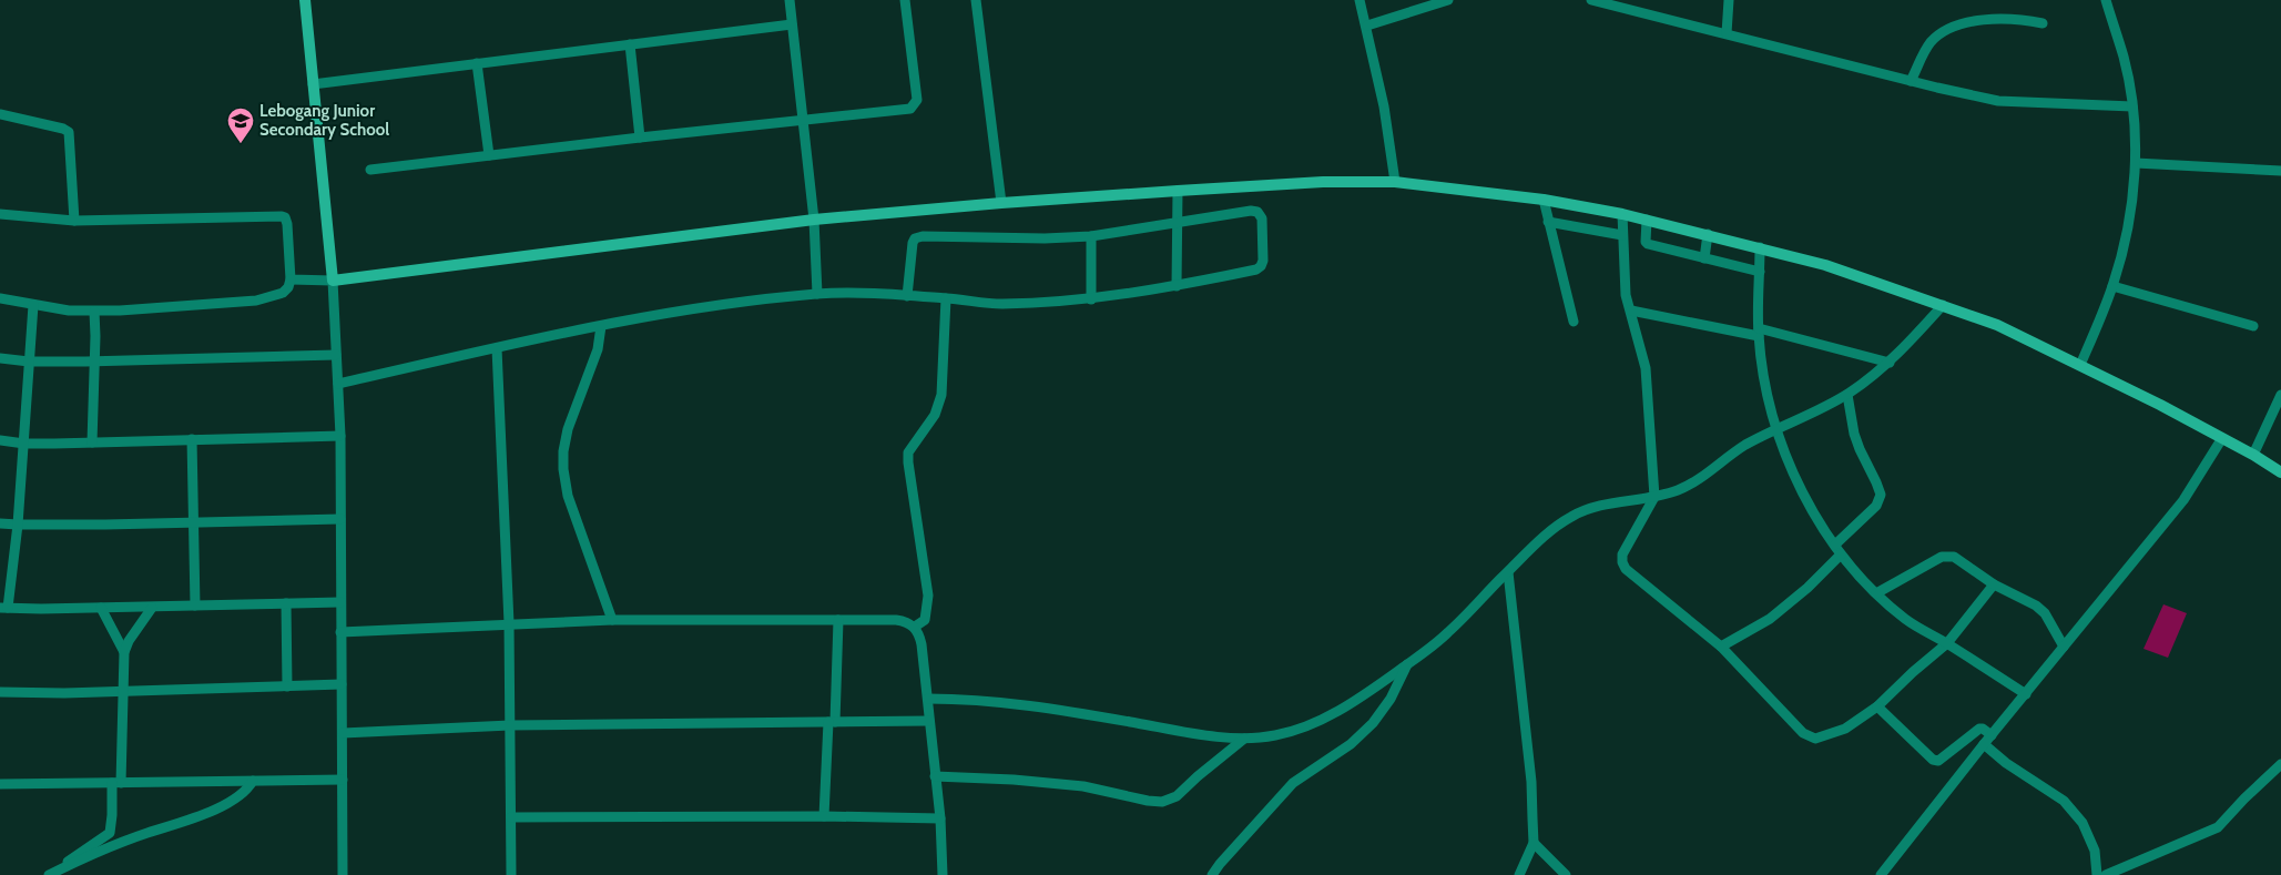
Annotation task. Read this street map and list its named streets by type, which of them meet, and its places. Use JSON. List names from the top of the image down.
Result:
{
  "places": {
    "school or university": ["Lebogang Junior Secondary School"]
  }
}
